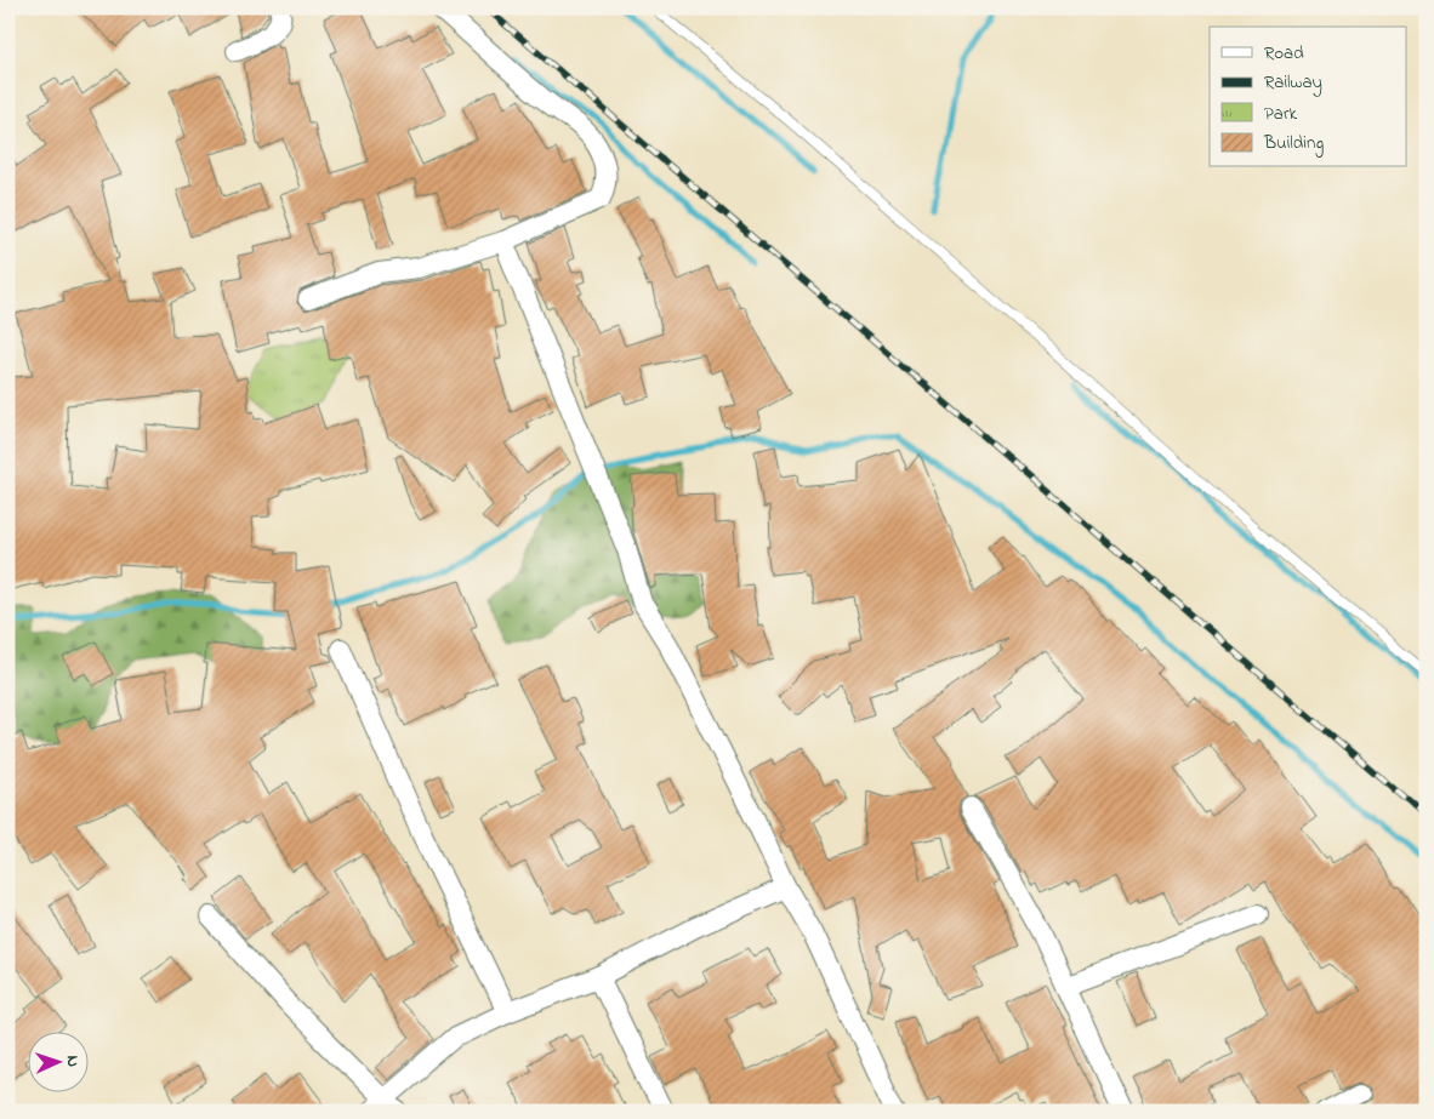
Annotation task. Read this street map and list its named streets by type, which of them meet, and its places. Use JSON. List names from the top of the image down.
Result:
{
  "legend": [
    "Road",
    "Railway",
    "Park",
    "Building"
  ],
  "north": "right"
}
